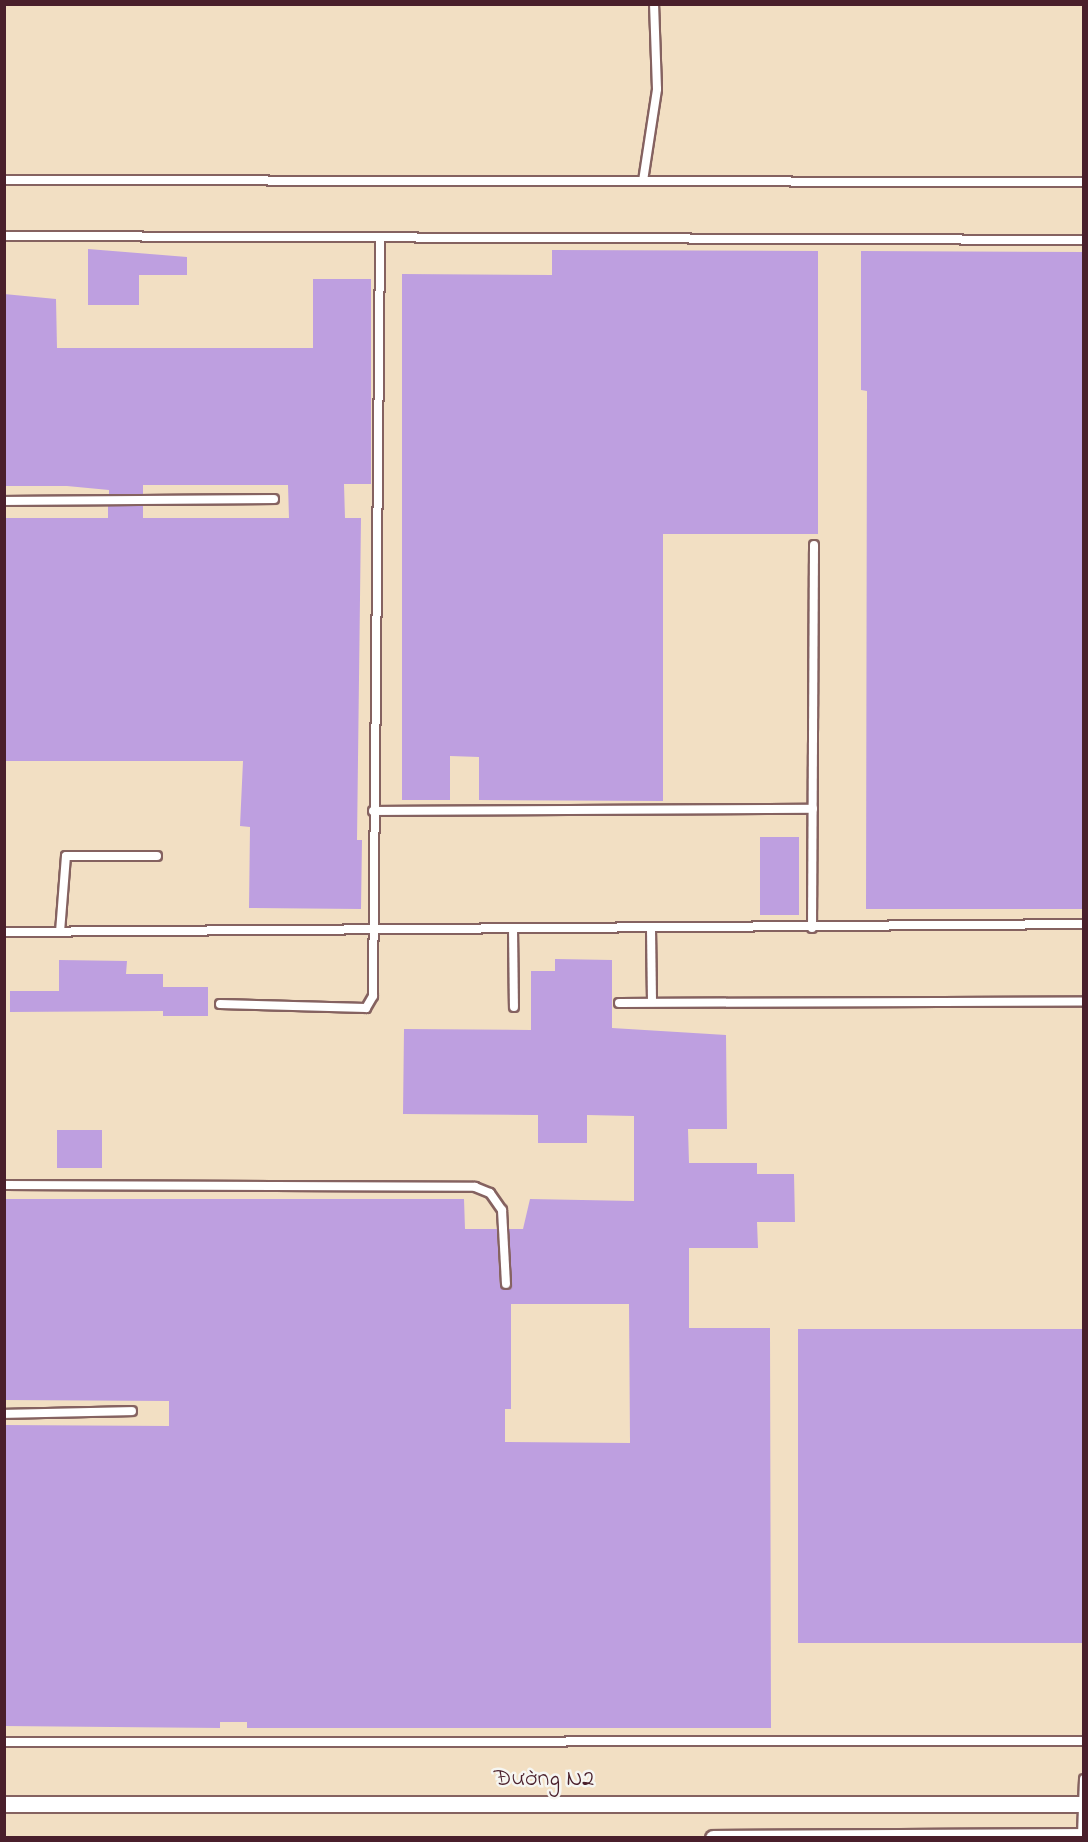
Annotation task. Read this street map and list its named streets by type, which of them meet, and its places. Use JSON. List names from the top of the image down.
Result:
{
  "streets": {
    "street": ["Đường N2"]
  }
}
